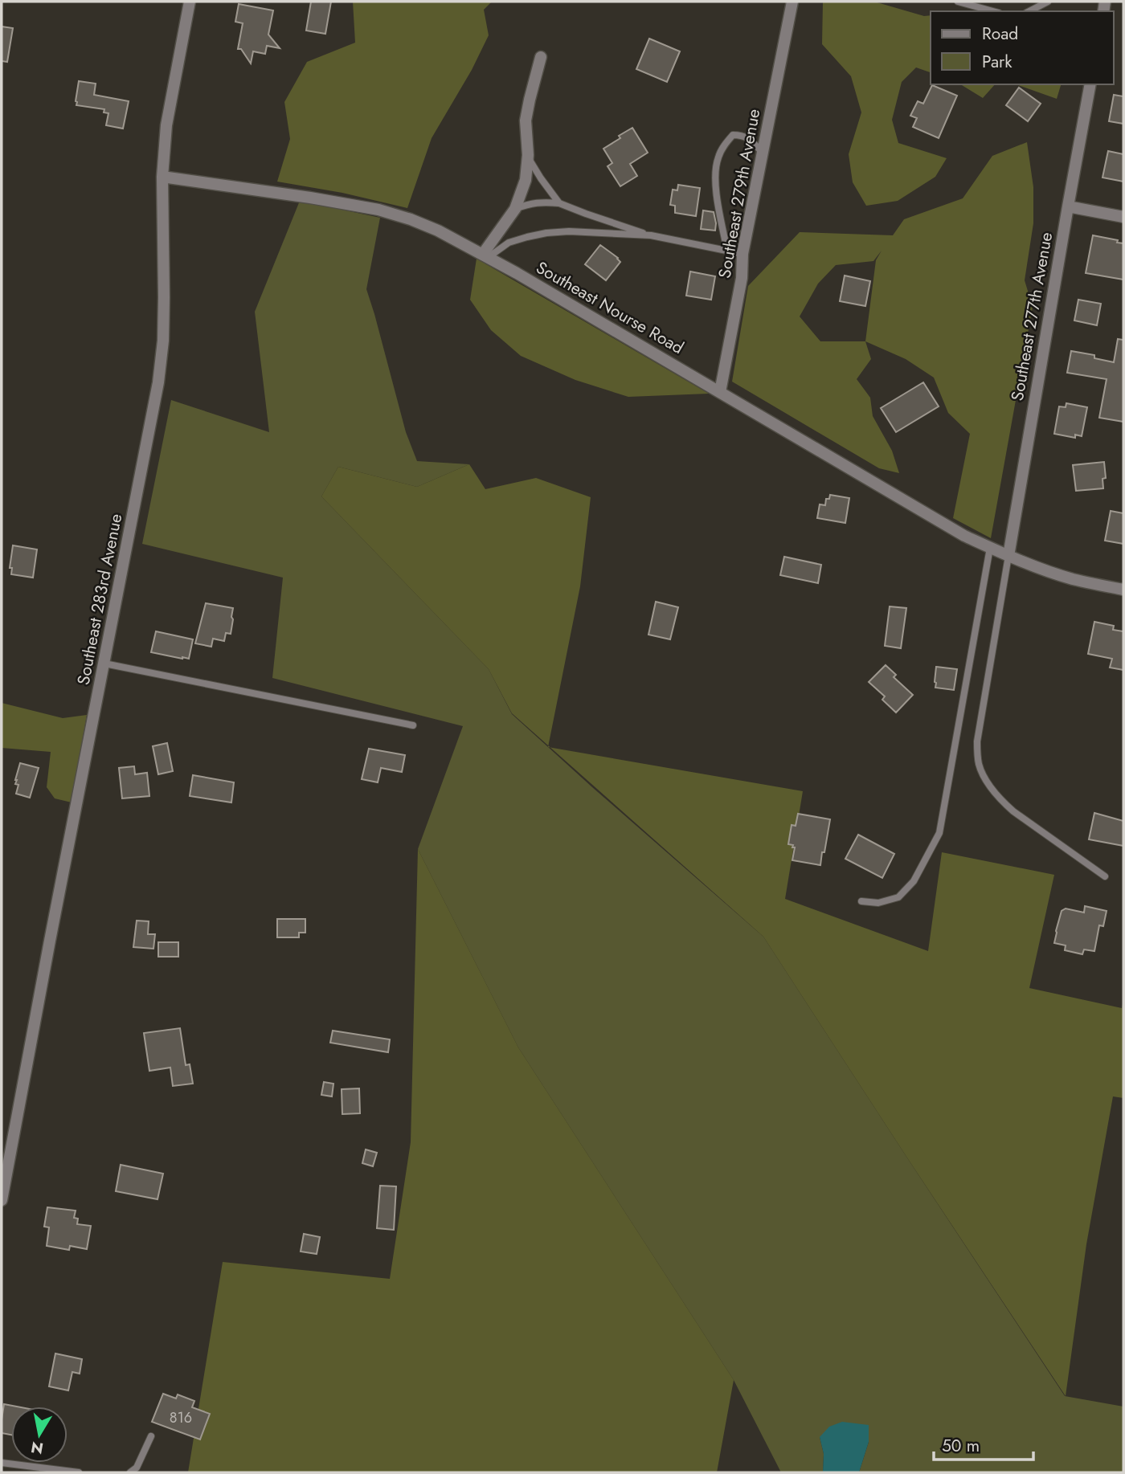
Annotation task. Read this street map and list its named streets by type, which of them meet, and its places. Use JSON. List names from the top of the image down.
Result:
{
  "streets": {
    "street": [
      "Southeast 279th Avenue",
      "Southeast Nourse Road",
      "Southeast 277th Avenue",
      "Southeast 283rd Avenue"
    ]
  },
  "crossings": [
    ["Southeast 279th Avenue", "Southeast Nourse Road"],
    ["Southeast Nourse Road", "Southeast 277th Avenue"],
    ["Southeast Nourse Road", "Southeast 283rd Avenue"]
  ],
  "house_numbers": ["816"],
  "legend": ["Road", "Park"],
  "scale_bar": "50 m",
  "north": "bottom"
}
